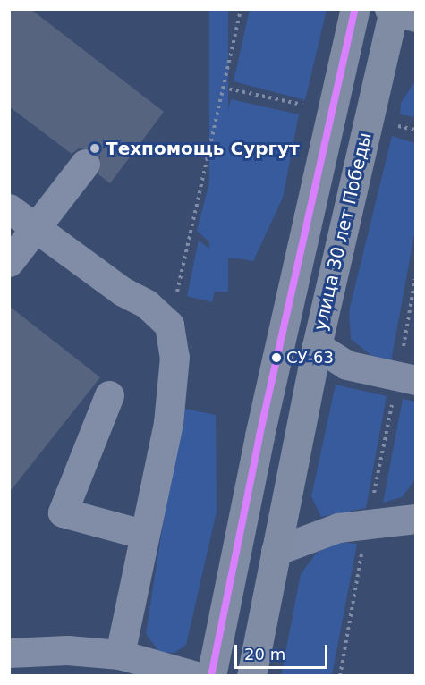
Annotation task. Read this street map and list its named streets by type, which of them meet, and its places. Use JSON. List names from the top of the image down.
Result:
{
  "streets": {
    "main road": ["улица 30 лет Победы"]
  },
  "places": ["Техпомощь Сургут", "СУ-63"],
  "scale_bar": "20 m"
}
